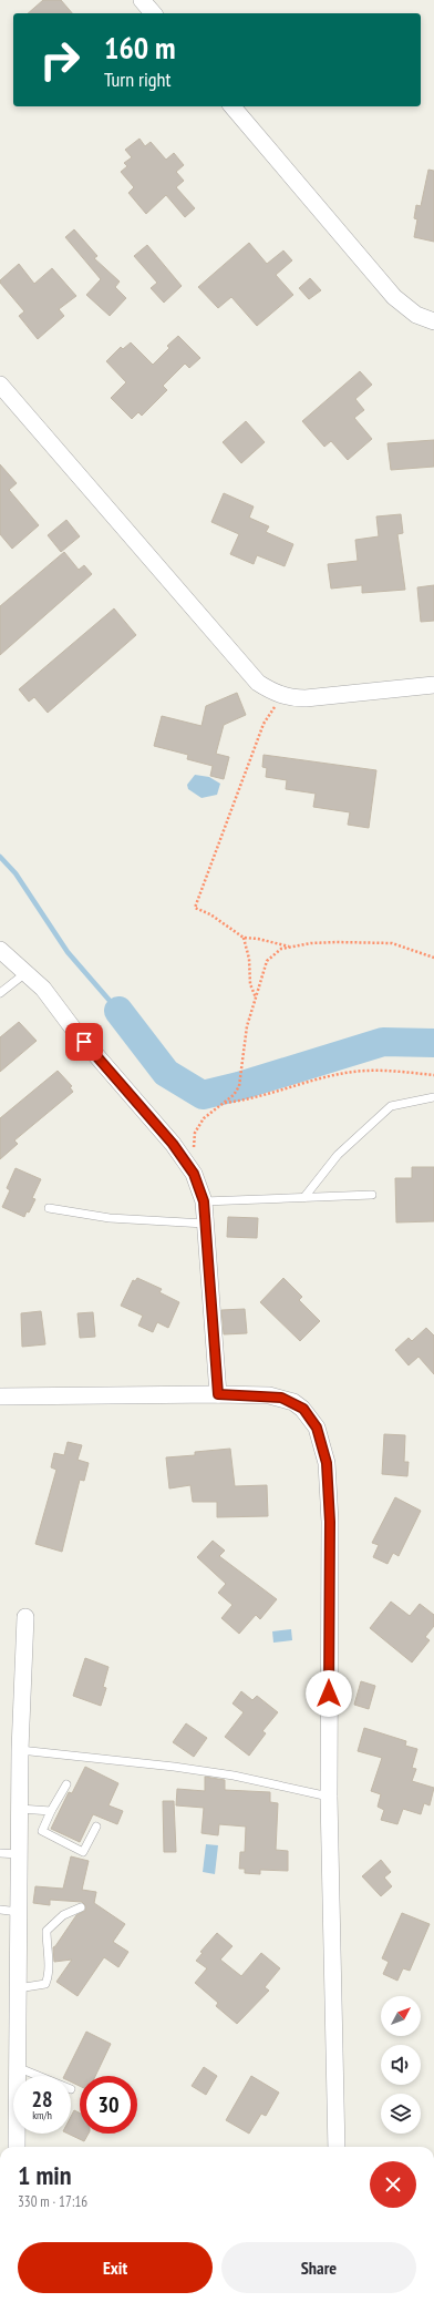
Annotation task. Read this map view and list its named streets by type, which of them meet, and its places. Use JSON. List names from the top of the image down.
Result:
{
  "north": "top right",
  "page": {
    "turn": ["160 m", "Turn right"],
    "speed": "28 km/h",
    "limit": "30",
    "heading": ["1 min", "330 m · 17:16"],
    "buttons": ["Exit", "Share"]
  }
}
